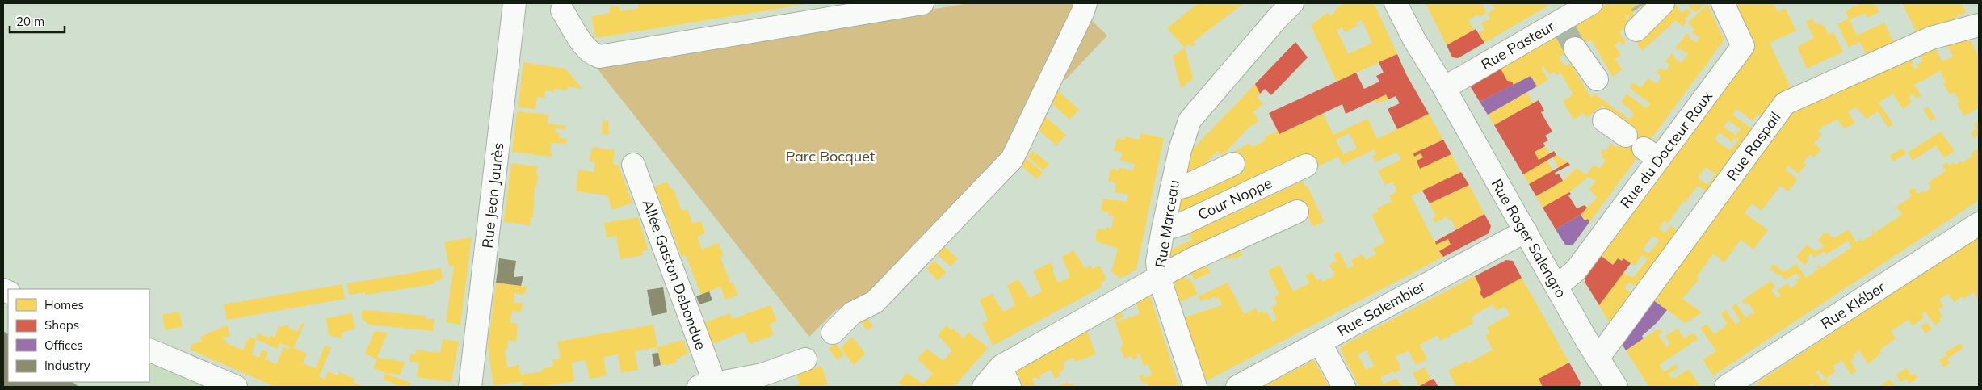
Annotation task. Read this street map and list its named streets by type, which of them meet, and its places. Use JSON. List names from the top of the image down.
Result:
{
  "streets": {
    "street": [
      "Rue Pasteur",
      "Rue Raspail",
      "Rue du Docteur Roux",
      "Rue Jean Jaurès",
      "Cour Noppe",
      "Rue Marceau",
      "Rue Roger Salengro",
      "Allée Gaston Debondue",
      "Rue Kléber",
      "Rue Salembier"
    ]
  },
  "crossings": [
    ["Rue Pasteur", "Rue Roger Salengro"],
    ["Rue Raspail", "Rue Roger Salengro"],
    ["Rue du Docteur Roux", "Rue Roger Salengro"],
    ["Cour Noppe", "Rue Marceau"],
    ["Rue Roger Salengro", "Rue Salembier"]
  ],
  "parks": ["Parc Bocquet"],
  "legend": [
    "Homes",
    "Shops",
    "Offices",
    "Industry"
  ],
  "scale_bar": "20 m"
}
